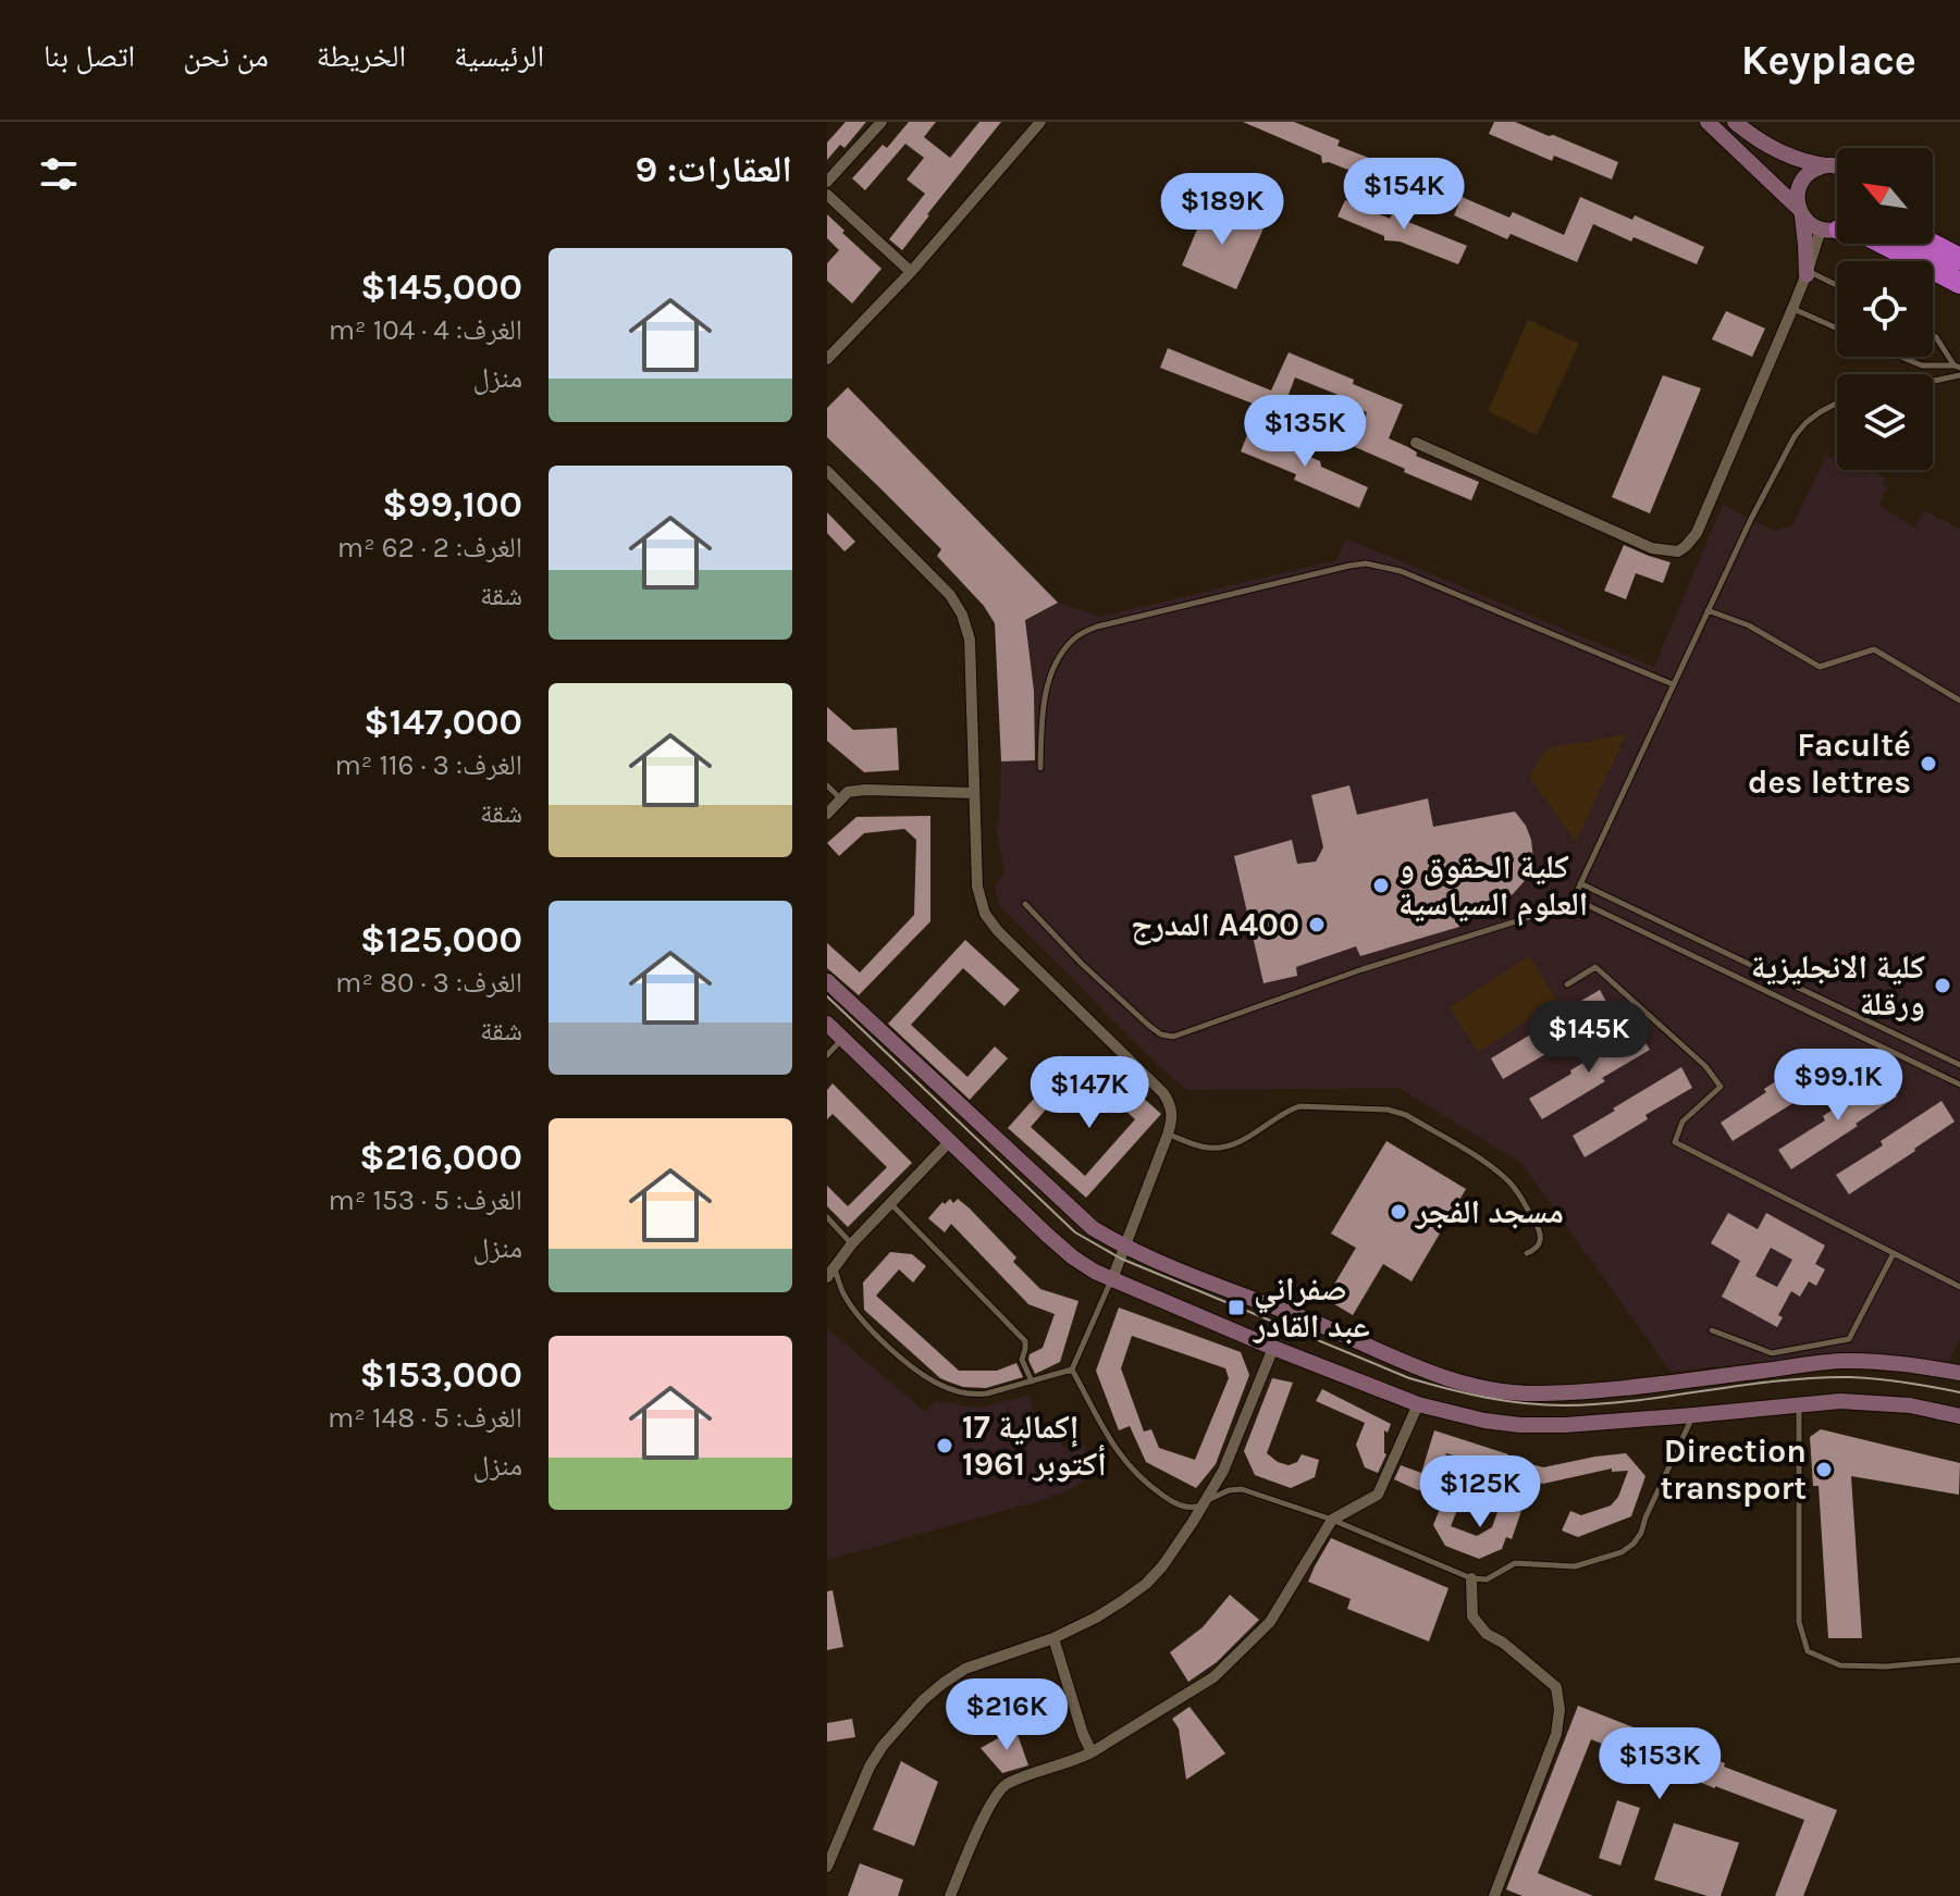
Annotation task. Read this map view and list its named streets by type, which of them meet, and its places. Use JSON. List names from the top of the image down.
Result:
{
  "places": {
    "other": [
      "Faculté des lettres",
      "كلية الحقوق و العلوم السياسية",
      "المدرج A400",
      "كلية الانجليزية ورقلة",
      "مسجد الفجر",
      "إكمالية 17 أكتوبر 1961",
      "Direction transport"
    ],
    "transit": ["صفراني عبد القادر"]
  },
  "north": "top left",
  "page": {
    "header": "Keyplace",
    "nav": [
      "الرئيسية",
      "الخريطة",
      "من نحن",
      "اتصل بنا"
    ],
    "heading": "العقارات: 9",
    "price": [
      "$154K",
      "$189K",
      "$135K",
      "$145K",
      "$99.1K",
      "$147K",
      "$125K",
      "$216K",
      "$153K"
    ],
    "list": [
      {
        "name": "$145,000",
        "note": "الغرف: 4 · 104 m² · منزل"
      },
      {
        "name": "$99,100",
        "note": "الغرف: 2 · 62 m² · شقة"
      },
      {
        "name": "$147,000",
        "note": "الغرف: 3 · 116 m² · شقة"
      },
      {
        "name": "$125,000",
        "note": "الغرف: 3 · 80 m² · شقة"
      },
      {
        "name": "$216,000",
        "note": "الغرف: 5 · 153 m² · منزل"
      },
      {
        "name": "$153,000",
        "note": "الغرف: 5 · 148 m² · منزل"
      }
    ]
  }
}
